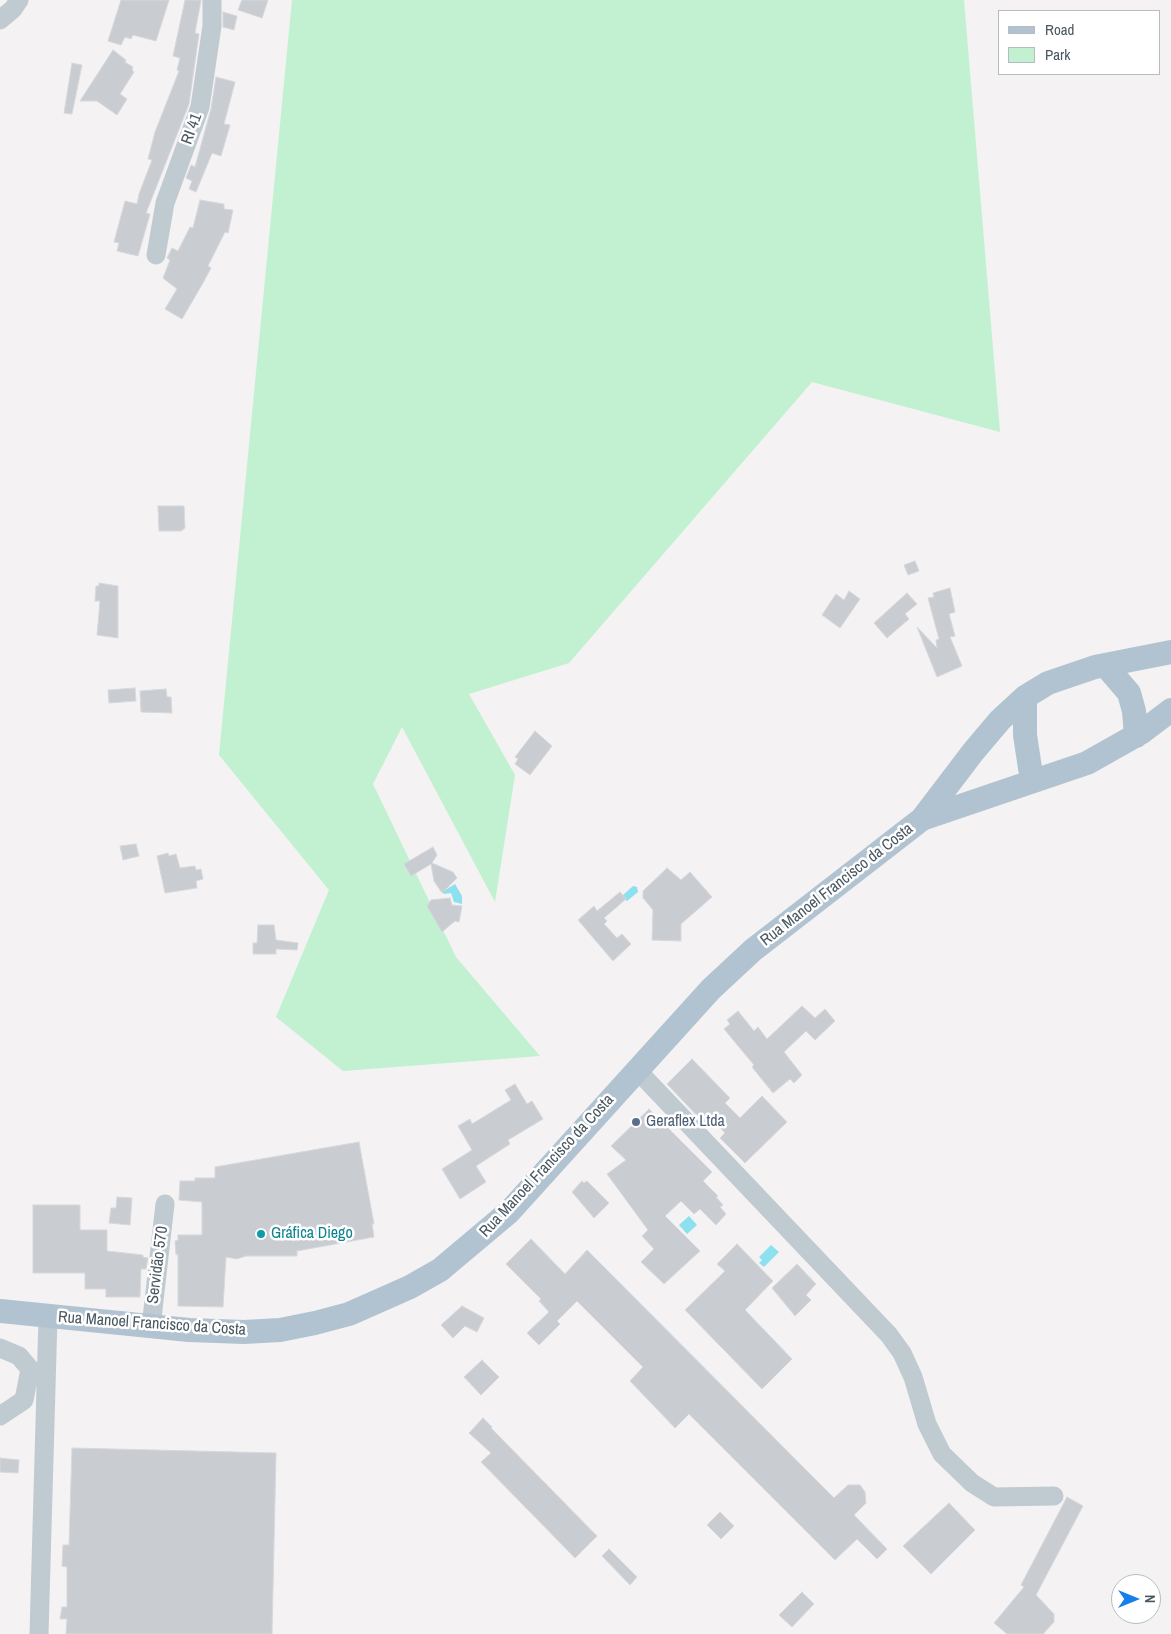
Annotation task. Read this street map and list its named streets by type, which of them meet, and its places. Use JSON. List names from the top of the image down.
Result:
{
  "streets": {
    "main road": ["Rua Manoel Francisco da Costa"],
    "street": ["RI 41", "Servidão 570"]
  },
  "crossings": [
    ["Rua Manoel Francisco da Costa", "Servidão 570"]
  ],
  "places": ["Geraflex Ltda", "Gráfica Diego"],
  "legend": ["Road", "Park"],
  "north": "right"
}
